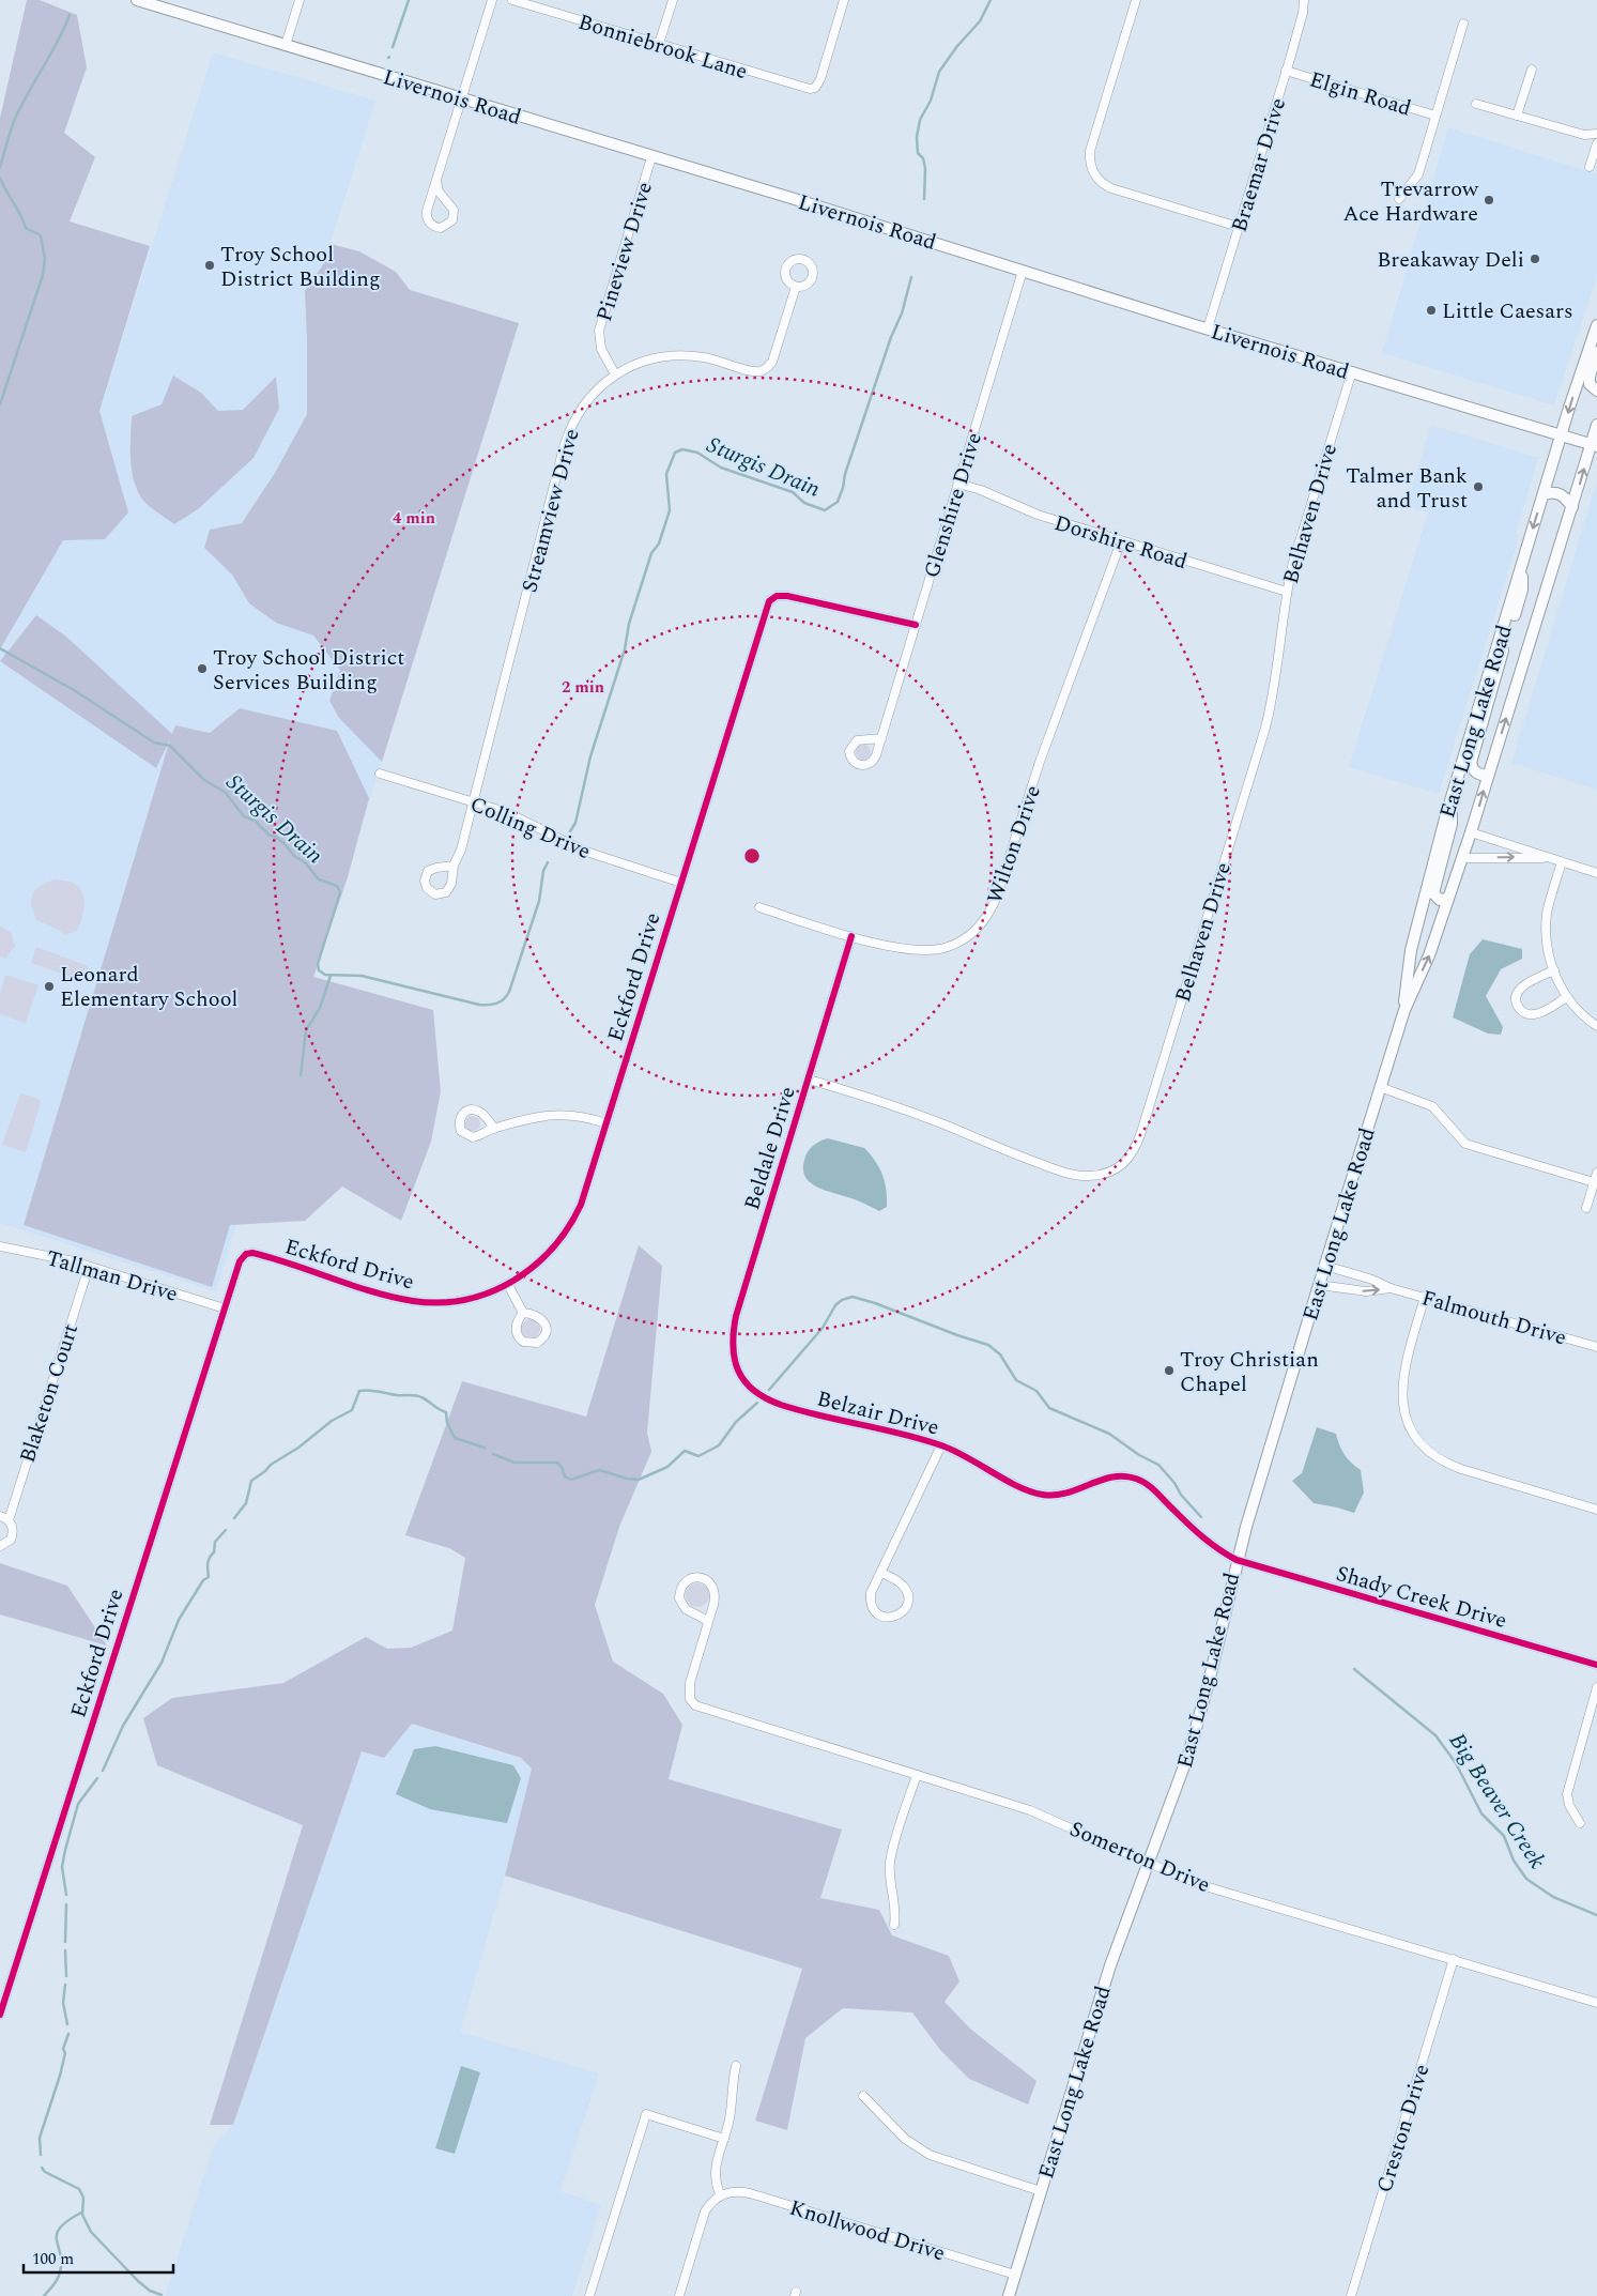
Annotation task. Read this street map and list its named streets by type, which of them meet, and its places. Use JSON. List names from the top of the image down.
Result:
{
  "streets": {
    "main road": ["Livernois Road", "East Long Lake Road"],
    "street": [
      "Bonniebrook Lane",
      "Elgin Road",
      "Braemar Drive",
      "Pineview Drive",
      "Glenshire Drive",
      "Streamview Drive",
      "Belhaven Drive",
      "Dorshire Road",
      "Colling Drive",
      "Wilton Drive",
      "Eckford Drive",
      "Beldale Drive",
      "Tallman Drive",
      "Falmouth Drive",
      "Blaketon Court",
      "Belzair Drive",
      "Shady Creek Drive",
      "Somerton Drive",
      "Creston Drive",
      "Knollwood Drive"
    ]
  },
  "crossings": [
    ["Elgin Road", "Braemar Drive"],
    ["Livernois Road", "Braemar Drive"],
    ["Livernois Road", "Pineview Drive"],
    ["Livernois Road", "Glenshire Drive"],
    ["Livernois Road", "Belhaven Drive"],
    ["Livernois Road", "East Long Lake Road"],
    ["Pineview Drive", "Streamview Drive"],
    ["Glenshire Drive", "Dorshire Road"],
    ["Glenshire Drive", "Eckford Drive"],
    ["Streamview Drive", "Colling Drive"],
    ["Belhaven Drive", "Dorshire Road"],
    ["Belhaven Drive", "Beldale Drive"],
    ["Dorshire Road", "Wilton Drive"],
    ["East Long Lake Road", "Falmouth Drive"],
    ["East Long Lake Road", "Belzair Drive"],
    ["East Long Lake Road", "Shady Creek Drive"],
    ["East Long Lake Road", "Somerton Drive"],
    ["East Long Lake Road", "Knollwood Drive"],
    ["Colling Drive", "Eckford Drive"],
    ["Wilton Drive", "Beldale Drive"],
    ["Eckford Drive", "Tallman Drive"],
    ["Beldale Drive", "Belzair Drive"],
    ["Tallman Drive", "Blaketon Court"],
    ["Belzair Drive", "Shady Creek Drive"],
    ["Somerton Drive", "Creston Drive"]
  ],
  "water": ["Sturgis Drain", "Big Beaver Creek"],
  "places": [
    "Trevarrow Ace Hardware",
    "Breakaway Deli",
    "Troy School District Building",
    "Little Caesars",
    "Talmer Bank and Trust",
    "Troy School District Services Building",
    "Leonard Elementary School",
    "Troy Christian Chapel"
  ],
  "scale_bar": "100 m",
  "rings": ["4 min", "2 min"]
}
